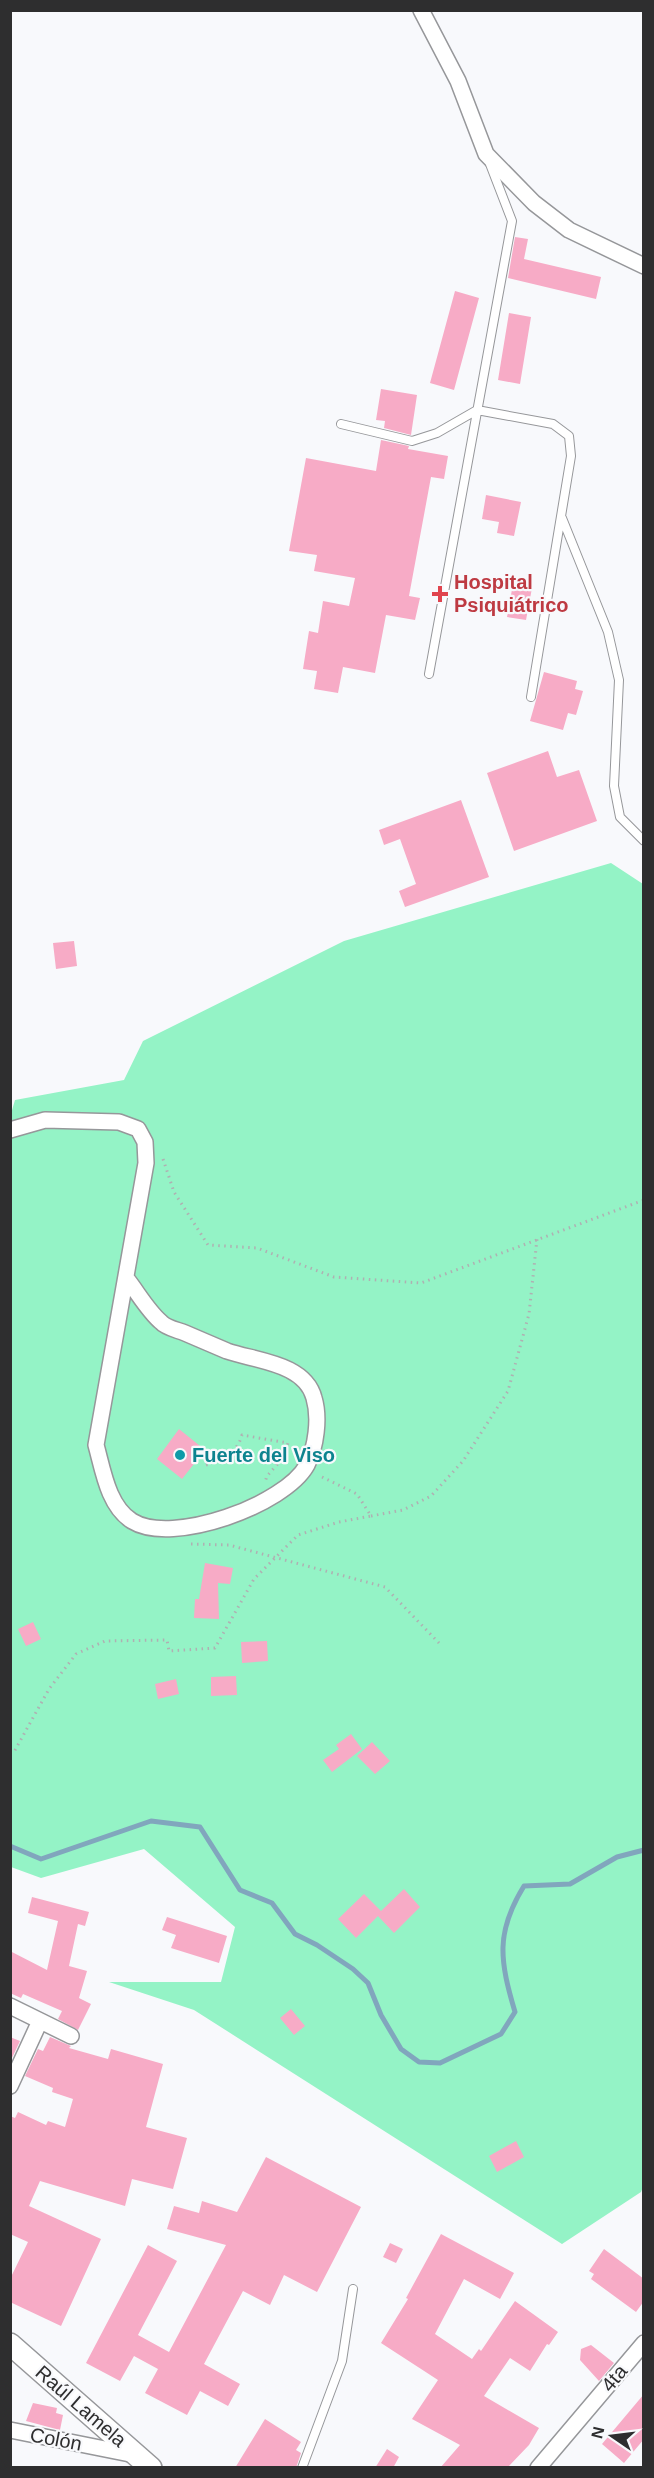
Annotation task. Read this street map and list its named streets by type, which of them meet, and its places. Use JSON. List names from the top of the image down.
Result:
{
  "streets": {
    "main road": ["Raúl Lamela"],
    "street": ["4ta", "Colón"]
  },
  "crossings": [
    ["Raúl Lamela", "Colón"]
  ],
  "places": {
    "health": ["Hospital Psiquiátrico"],
    "other": ["Fuerte del Viso"]
  },
  "north": "left"
}
